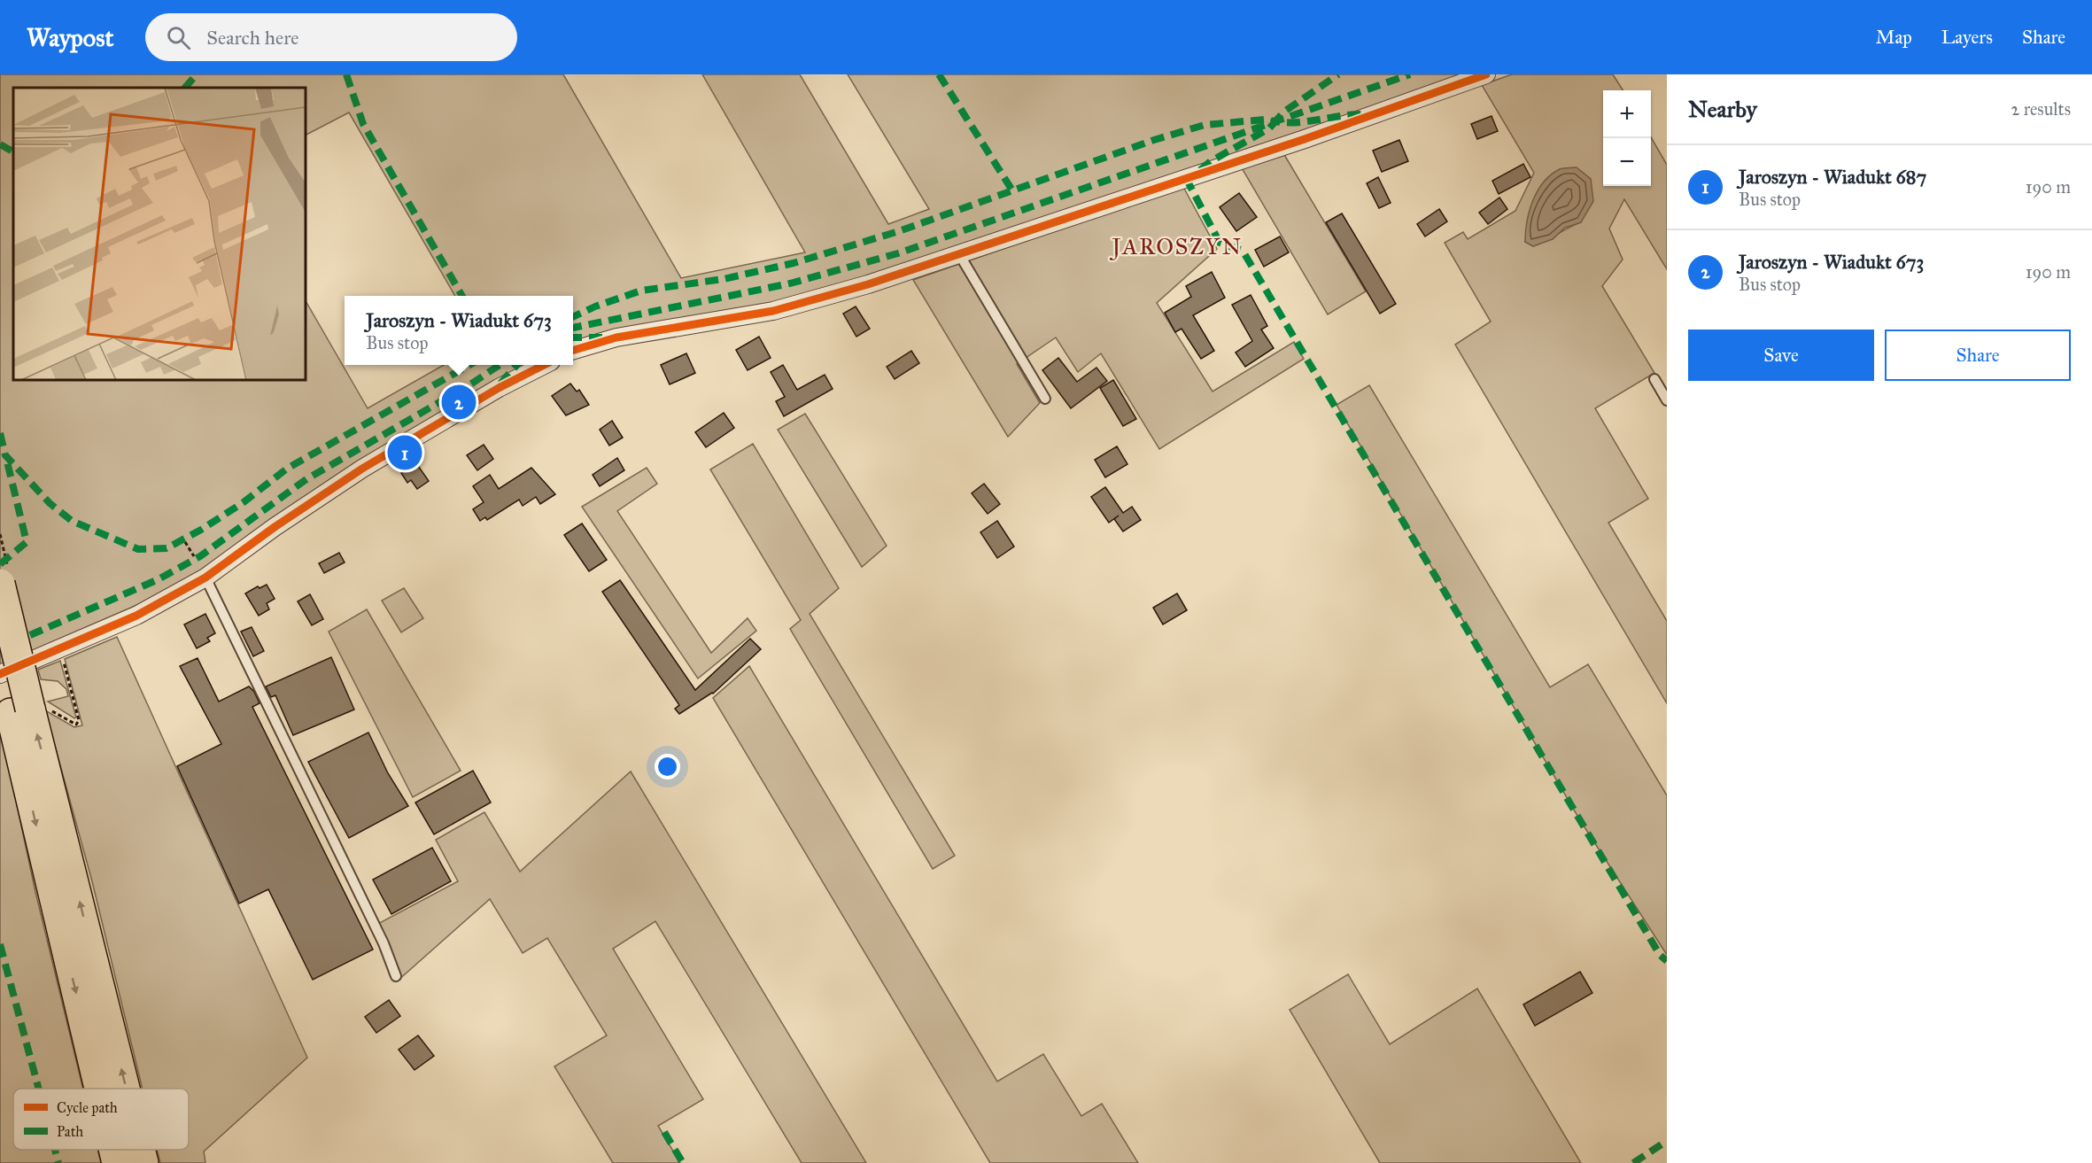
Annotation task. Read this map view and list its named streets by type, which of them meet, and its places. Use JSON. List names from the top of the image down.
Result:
{
  "districts": ["JAROSZYN"],
  "legend": ["Cycle path", "Path"],
  "page": {
    "header": "Waypost",
    "search": "Search here",
    "nav": ["Map", "Layers", "Share"],
    "heading": ["Nearby", "2 results"],
    "map_buttons": ["+", "−"],
    "list": [
      {
        "mark": "1",
        "name": "Jaroszyn - Wiadukt 687",
        "note": "Bus stop",
        "value": "190 m"
      },
      {
        "mark": "2",
        "name": "Jaroszyn - Wiadukt 673",
        "note": "Bus stop",
        "value": "190 m"
      }
    ],
    "popup": ["Jaroszyn - Wiadukt 673", "Bus stop"],
    "buttons": ["Save", "Share"],
    "pins": ["2", "1"]
  }
}
